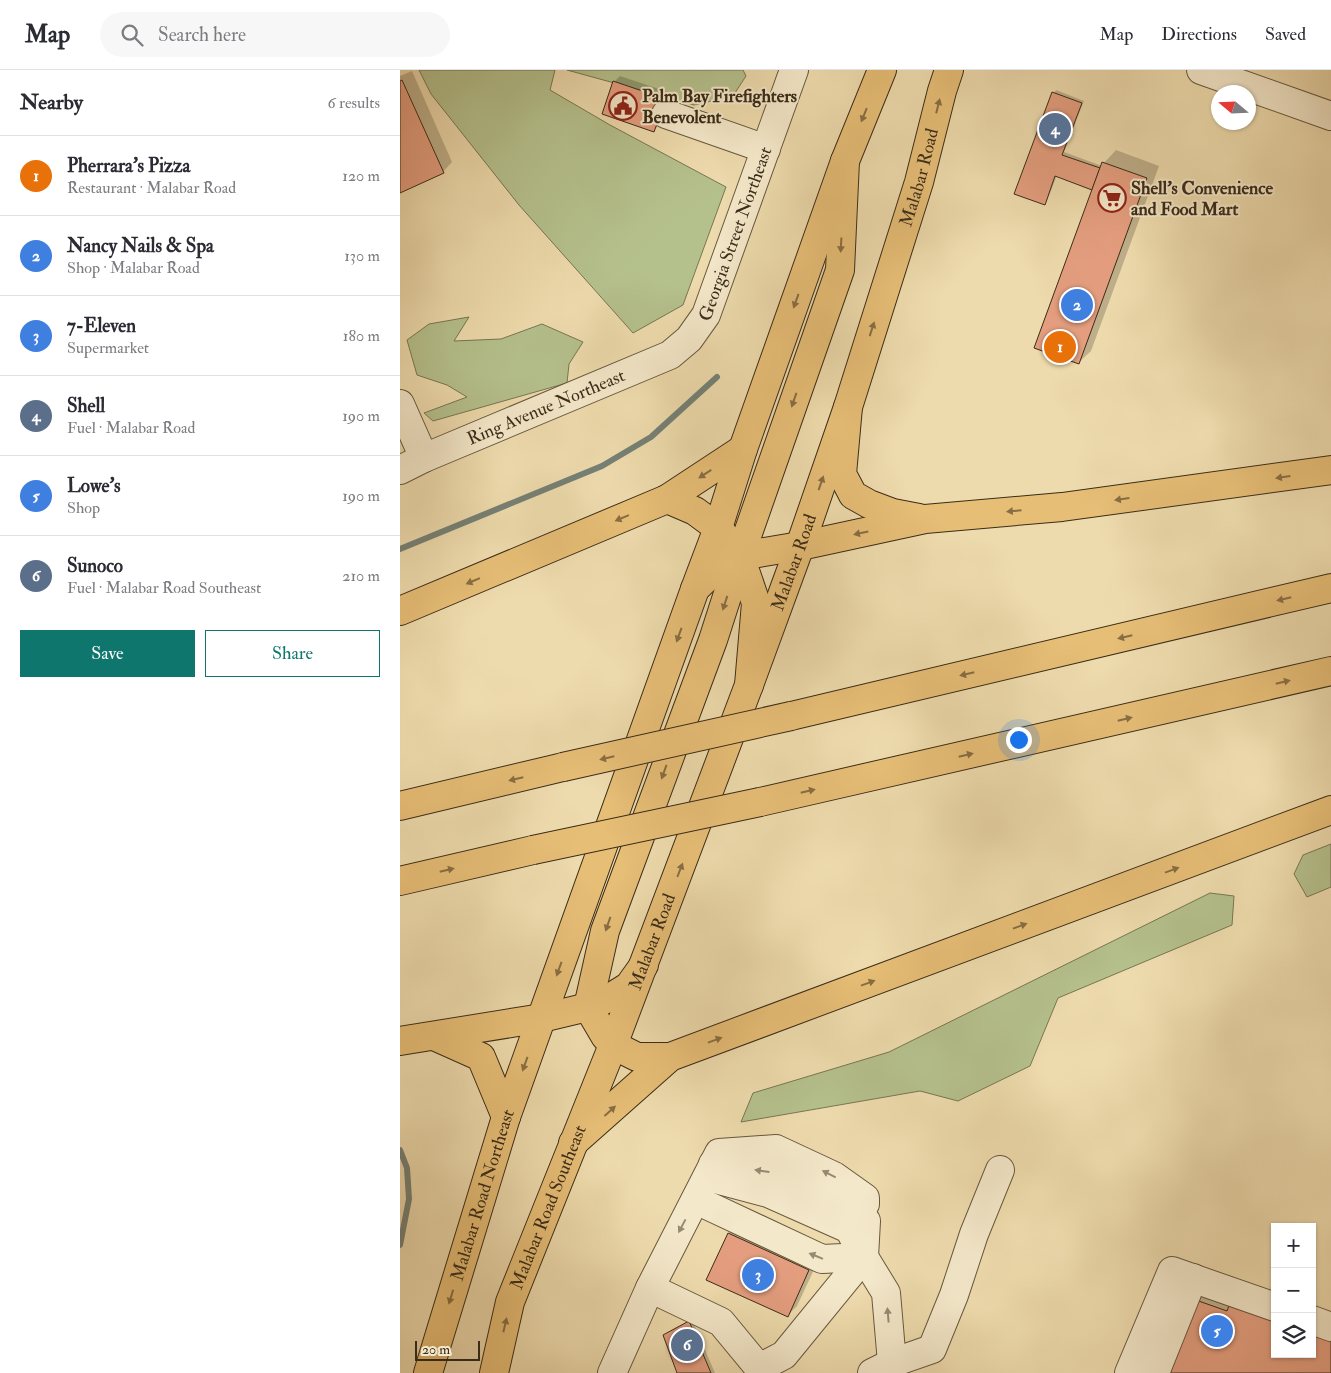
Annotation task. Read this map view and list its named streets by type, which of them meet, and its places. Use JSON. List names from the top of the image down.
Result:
{
  "streets": {
    "main road": ["Malabar Road", "Malabar Road Northeast", "Malabar Road Southeast"],
    "street": ["Georgia Street Northeast", "Ring Avenue Northeast"]
  },
  "crossings": [
    ["Malabar Road", "Malabar Road Southeast"],
    ["Georgia Street Northeast", "Ring Avenue Northeast"]
  ],
  "one_way": ["Malabar Road Northeast", "Malabar Road Southeast"],
  "places": {
    "public building": ["Palm Bay Firefighters Benevolent"],
    "supermarket": ["Shell's Convenience and Food Mart"]
  },
  "scale_bar": "20 m",
  "north": "left",
  "page": {
    "header": "Map",
    "search": "Search here",
    "nav": ["Map", "Directions", "Saved"],
    "heading": ["Nearby", "6 results"],
    "pins": [
      "4",
      "2",
      "1",
      "3",
      "5",
      "6"
    ],
    "list": [
      {
        "mark": "1",
        "name": "Pherrara's Pizza",
        "note": "Restaurant · Malabar Road",
        "value": "120 m"
      },
      {
        "mark": "2",
        "name": "Nancy Nails & Spa",
        "note": "Shop · Malabar Road",
        "value": "130 m"
      },
      {
        "mark": "3",
        "name": "7-Eleven",
        "note": "Supermarket",
        "value": "180 m"
      },
      {
        "mark": "4",
        "name": "Shell",
        "note": "Fuel · Malabar Road",
        "value": "190 m"
      },
      {
        "mark": "5",
        "name": "Lowe's",
        "note": "Shop",
        "value": "190 m"
      },
      {
        "mark": "6",
        "name": "Sunoco",
        "note": "Fuel · Malabar Road Southeast",
        "value": "210 m"
      }
    ],
    "buttons": ["Save", "Share"],
    "map_buttons": ["+", "−"],
    "scale": "20 m"
  }
}
